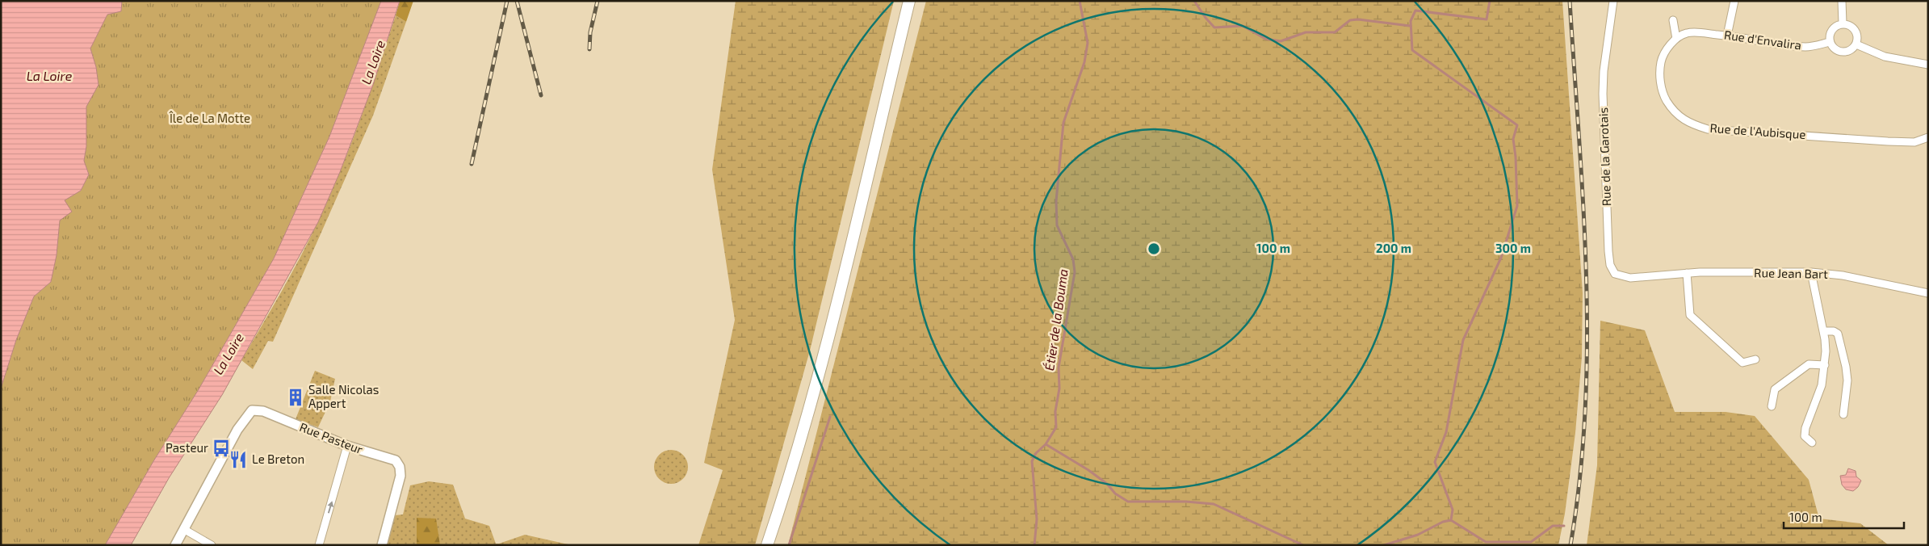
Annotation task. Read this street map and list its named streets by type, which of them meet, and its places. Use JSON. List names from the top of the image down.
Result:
{
  "streets": {
    "street": [
      "Rue d'Envalira",
      "Rue de l'Aubisque",
      "Rue de la Garotais",
      "Rue Jean Bart",
      "Rue Pasteur"
    ]
  },
  "crossings": [
    ["Rue d'Envalira", "Rue de l'Aubisque"],
    ["Rue de la Garotais", "Rue Jean Bart"]
  ],
  "water": ["La Loire", "Étier de la Bouma"],
  "parks": ["Île de La Motte"],
  "places": {
    "building": ["Salle Nicolas Appert"],
    "bus stop": ["Pasteur"],
    "restaurant": ["Le Breton"]
  },
  "scale_bar": "100 m",
  "rings": ["100 m", "200 m", "300 m"]
}
